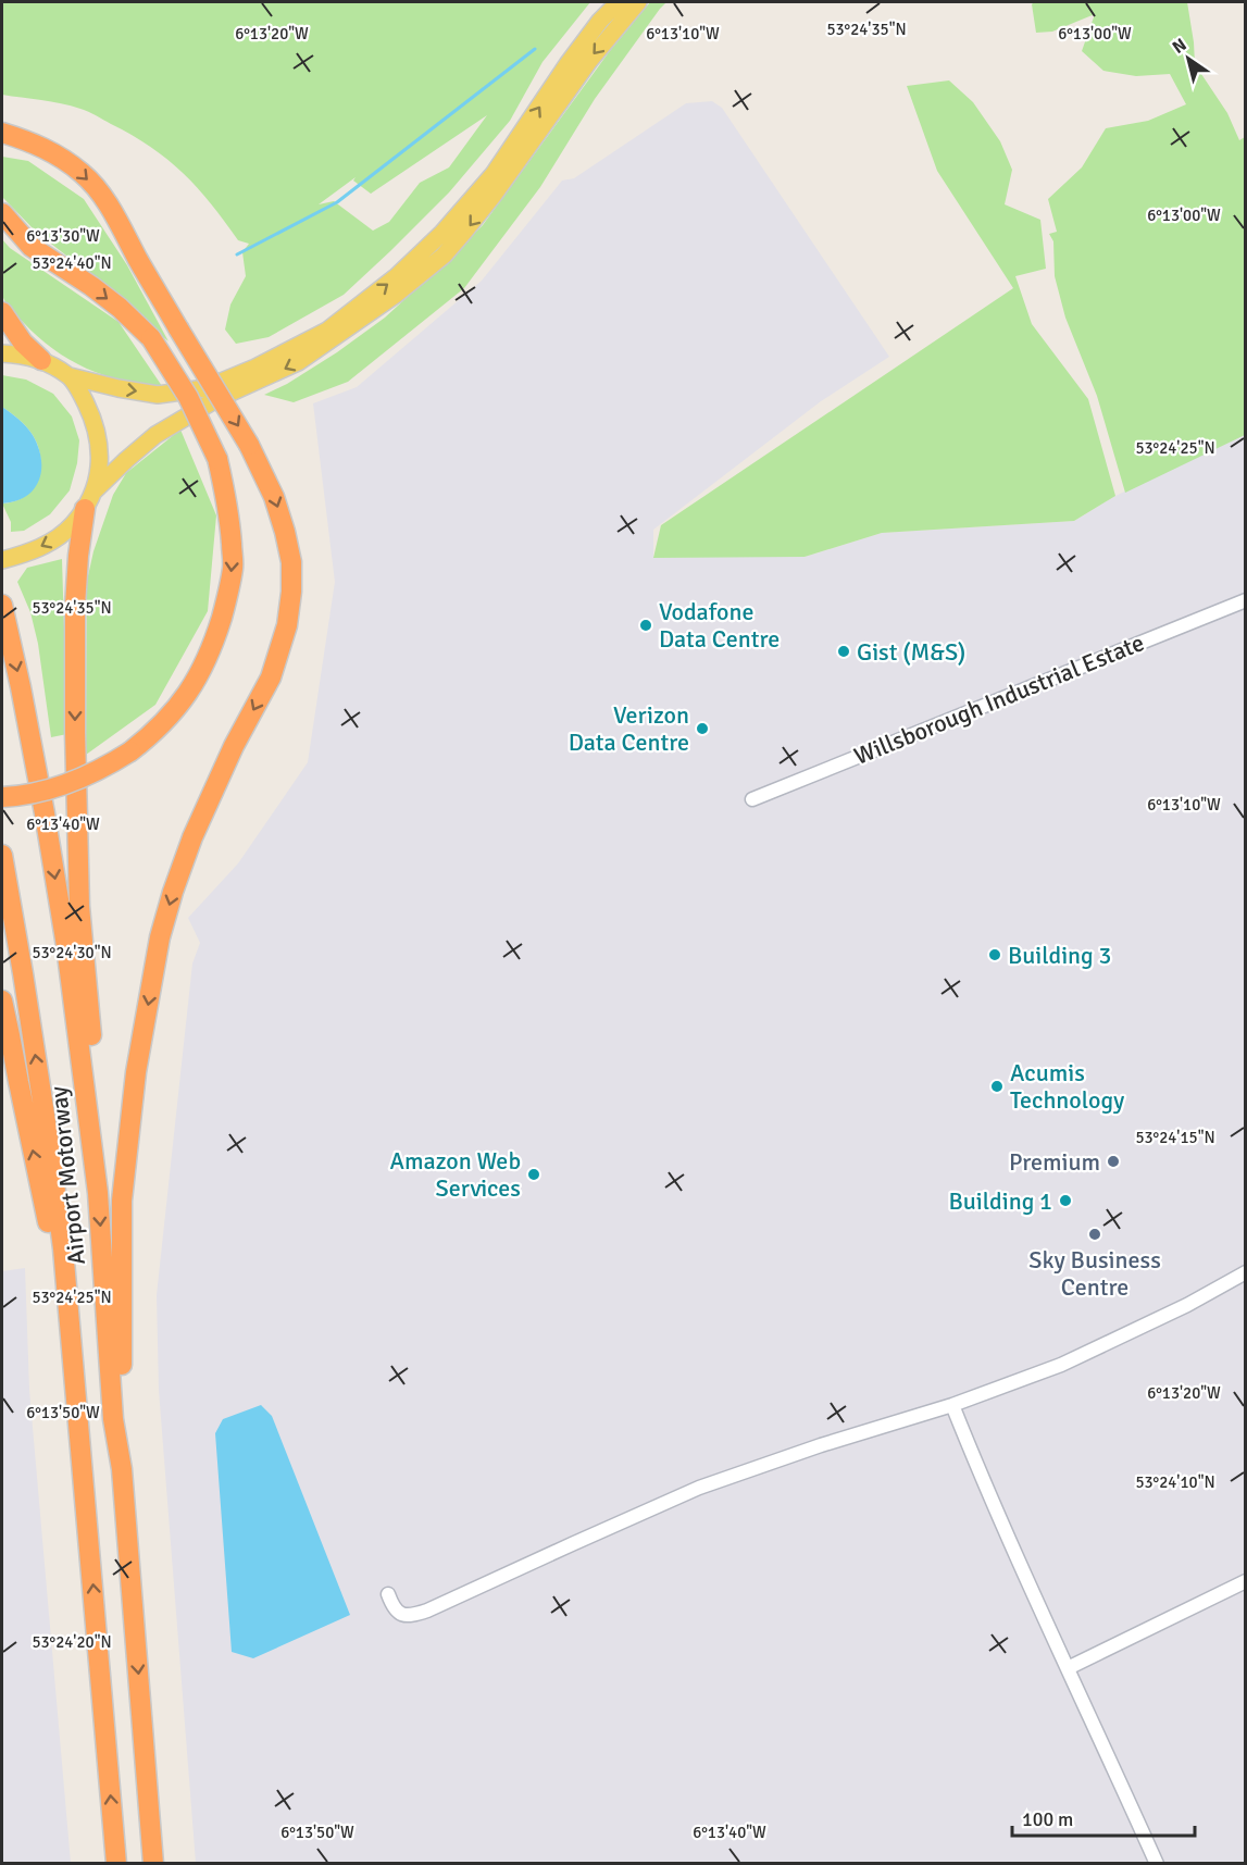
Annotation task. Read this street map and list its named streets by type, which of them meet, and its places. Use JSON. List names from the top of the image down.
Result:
{
  "streets": {
    "highway": ["Airport Motorway"],
    "street": ["Willsborough Industrial Estate"]
  },
  "places": [
    "Vodafone Data Centre",
    "Gist (M&S)",
    "Verizon Data Centre",
    "Building 3",
    "Acumis Technology",
    "Premium",
    "Amazon Web Services",
    "Building 1",
    "Sky Business Centre"
  ],
  "scale_bar": "100 m",
  "north": "top left",
  "coordinates": [
    "53°24'35\"N",
    "6°13'20\"W",
    "6°13'00\"W",
    "6°13'10\"W",
    "6°13'30\"W",
    "53°24'40\"N",
    "53°24'25\"N",
    "6°13'40\"W",
    "53°24'30\"N",
    "53°24'15\"N",
    "6°13'50\"W",
    "53°24'10\"N",
    "53°24'20\"N"
  ]
}
